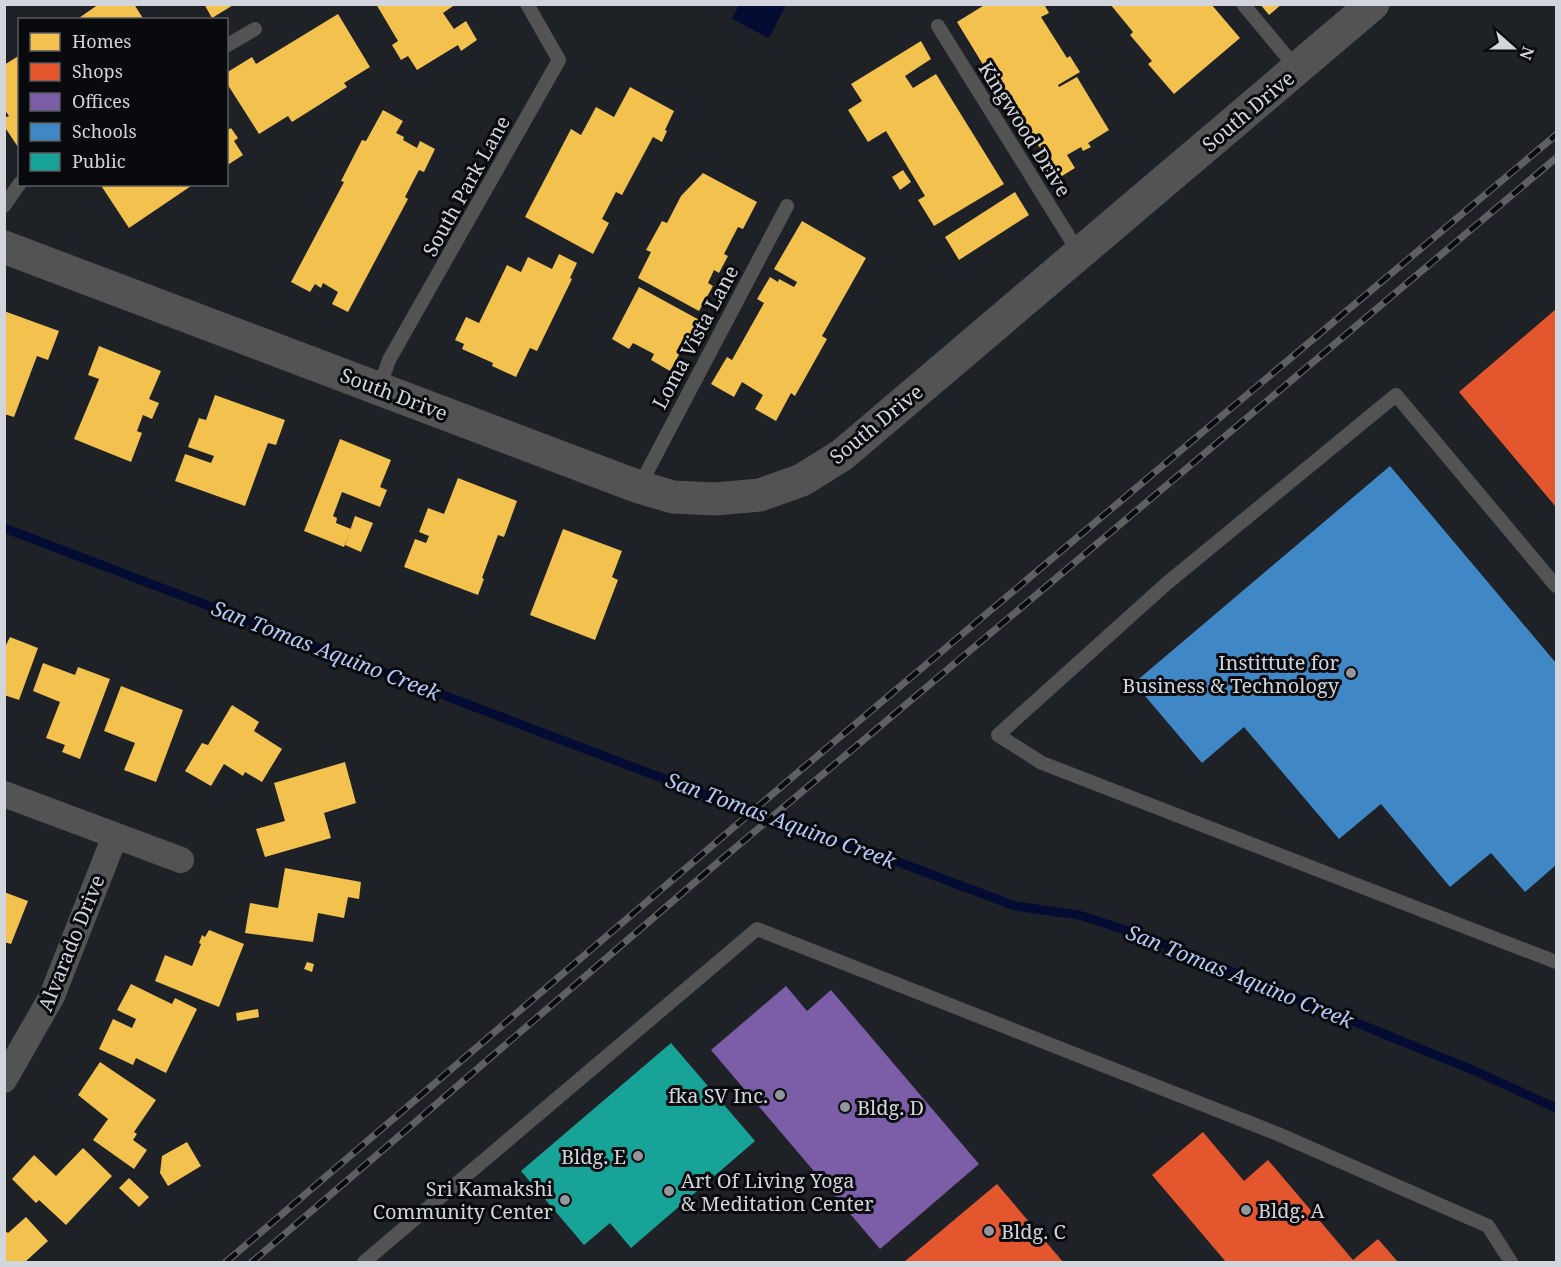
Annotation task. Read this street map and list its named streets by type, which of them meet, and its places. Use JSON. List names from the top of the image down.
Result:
{
  "streets": {
    "street": ["South Drive", "Alvarado Drive"],
    "lane": ["Kingwood Drive", "South Park Lane", "Loma Vista Lane"]
  },
  "crossings": [
    ["South Drive", "Kingwood Drive"],
    ["South Drive", "South Park Lane"],
    ["South Drive", "Loma Vista Lane"]
  ],
  "water": ["San Tomas Aquino Creek"],
  "places": [
    "Instittute for Business & Technology",
    "fka SV Inc.",
    "Bldg. D",
    "Bldg. E",
    "Art Of Living Yoga & Meditation Center",
    "Sri Kamakshi Community Center",
    "Bldg. A",
    "Bldg. C"
  ],
  "legend": [
    "Homes",
    "Shops",
    "Offices",
    "Schools",
    "Public"
  ],
  "north": "right"
}
